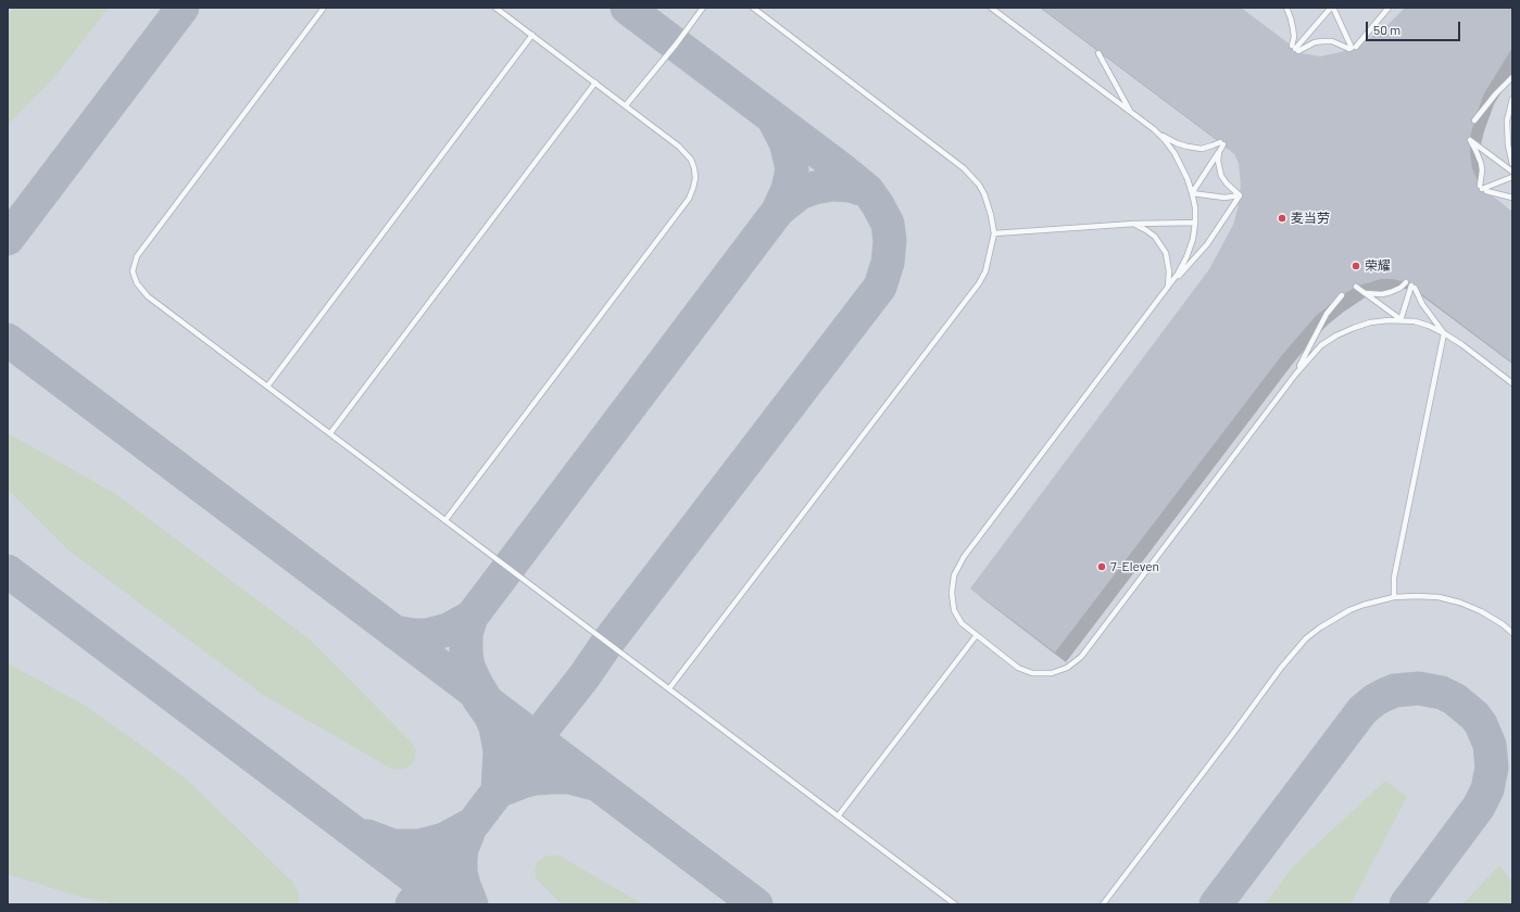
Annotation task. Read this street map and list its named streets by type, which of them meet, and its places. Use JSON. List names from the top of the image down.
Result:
{
  "places": ["麦当劳", "荣耀", "7-Eleven"],
  "scale_bar": "50 m"
}
